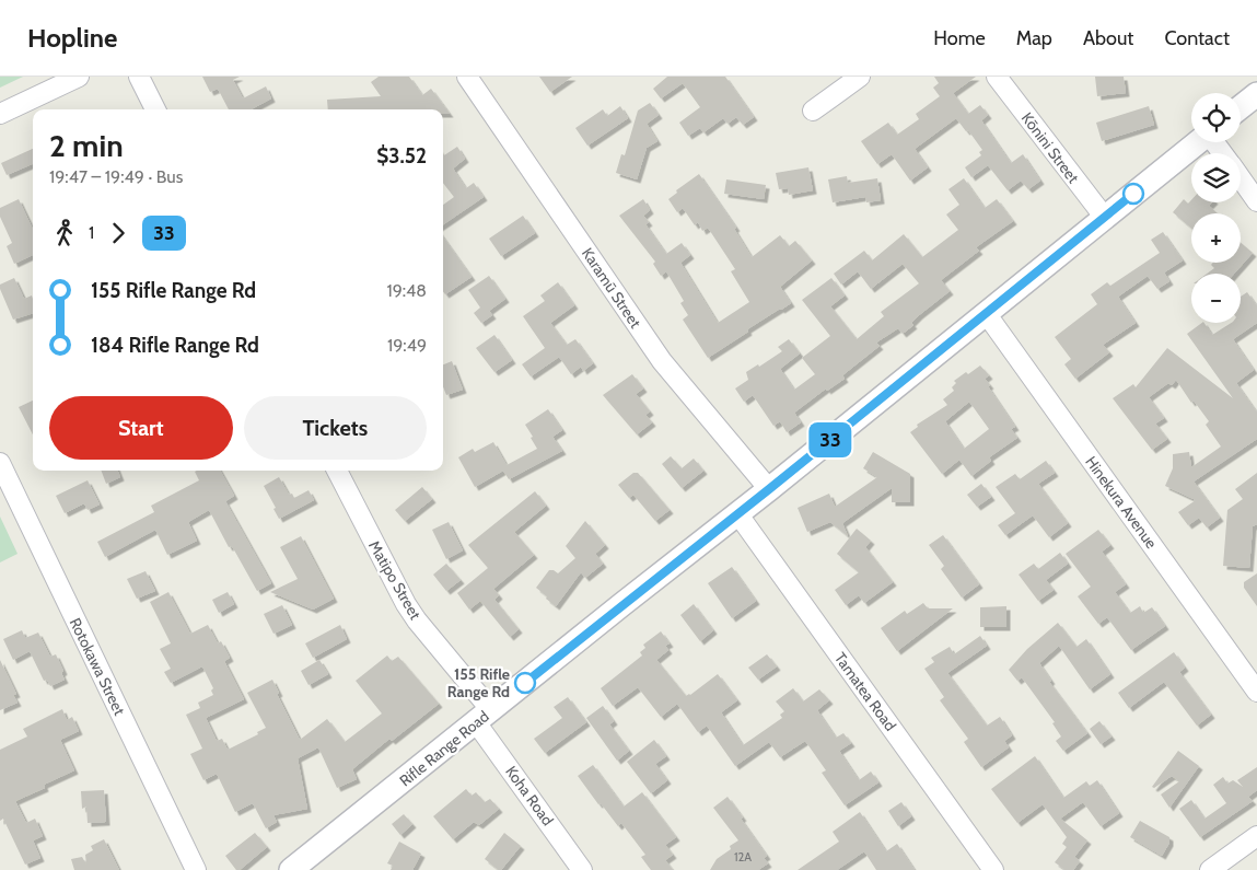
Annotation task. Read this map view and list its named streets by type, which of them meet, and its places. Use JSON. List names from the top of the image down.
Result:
{
  "streets": {
    "street": [
      "Kōnini Street",
      "Karamū Street",
      "Hinekura Avenue",
      "Matipo Street",
      "Rotokawa Street",
      "Tamatea Road",
      "Rifle Range Road",
      "Koha Road"
    ]
  },
  "crossings": [
    ["Kōnini Street", "Rifle Range Road"],
    ["Karamū Street", "Rifle Range Road"],
    ["Hinekura Avenue", "Rifle Range Road"],
    ["Matipo Street", "Rifle Range Road"],
    ["Matipo Street", "Koha Road"],
    ["Tamatea Road", "Rifle Range Road"],
    ["Rifle Range Road", "Koha Road"]
  ],
  "places": ["155 Rifle Range Rd"],
  "lines": ["bus line 33"],
  "house_numbers": ["12A"],
  "page": {
    "header": "Hopline",
    "nav": [
      "Home",
      "Map",
      "About",
      "Contact"
    ],
    "on_map": "33",
    "map_buttons": ["+", "−"],
    "heading": ["2 min", "19:47 – 19:49 · Bus", "$3.52"],
    "legs": ["1", "33"],
    "list": [
      {
        "name": "155 Rifle Range Rd",
        "value": "19:48"
      },
      {
        "name": "184 Rifle Range Rd",
        "value": "19:49"
      }
    ],
    "buttons": ["Start", "Tickets"]
  }
}
